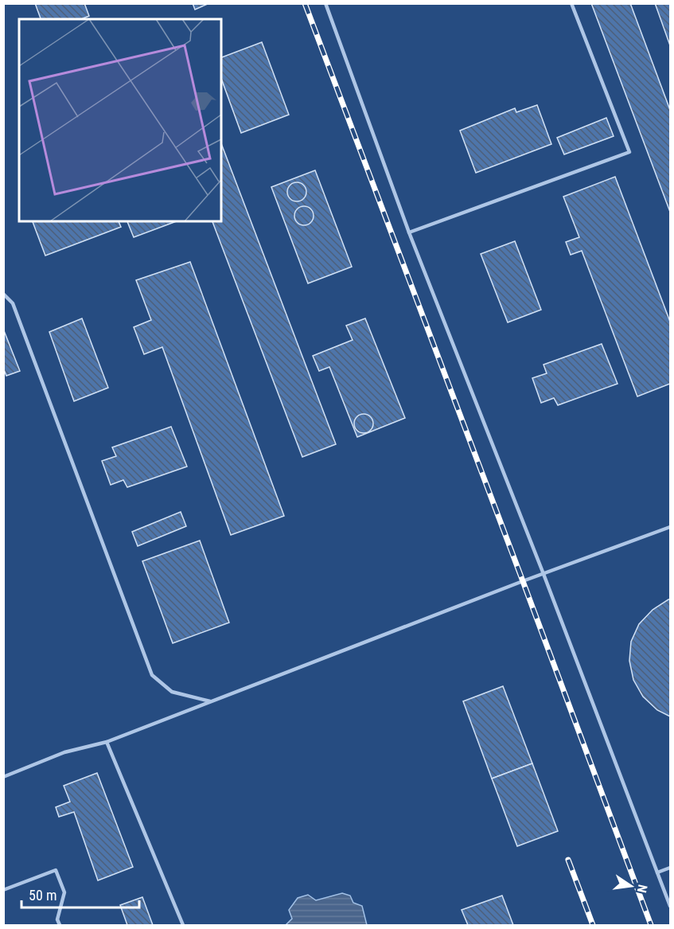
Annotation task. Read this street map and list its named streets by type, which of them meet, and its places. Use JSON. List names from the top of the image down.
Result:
{
  "scale_bar": "50 m",
  "north": "right"
}
